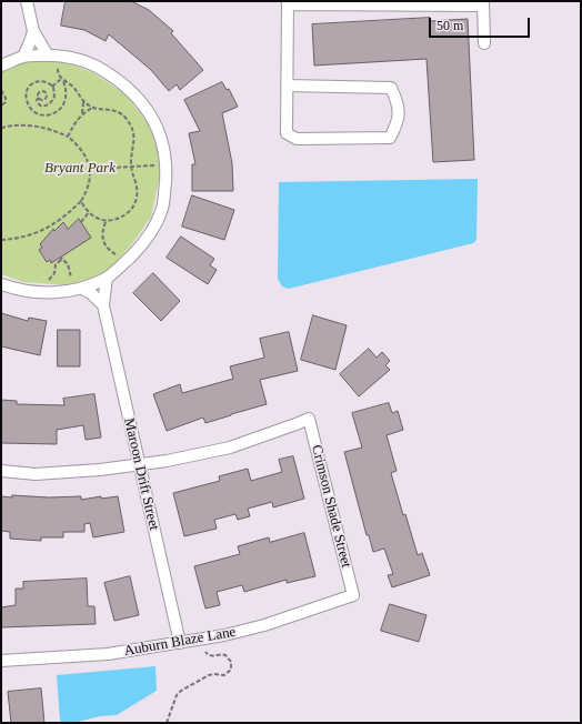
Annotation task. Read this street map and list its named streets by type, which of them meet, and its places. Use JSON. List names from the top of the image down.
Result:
{
  "streets": {
    "street": ["Maroon Drift Street", "Crimson Shade Street", "Auburn Blaze Lane"]
  },
  "crossings": [
    ["Maroon Drift Street", "Crimson Shade Street"],
    ["Maroon Drift Street", "Auburn Blaze Lane"],
    ["Crimson Shade Street", "Auburn Blaze Lane"]
  ],
  "parks": ["Bryant Park"],
  "scale_bar": "50 m"
}
